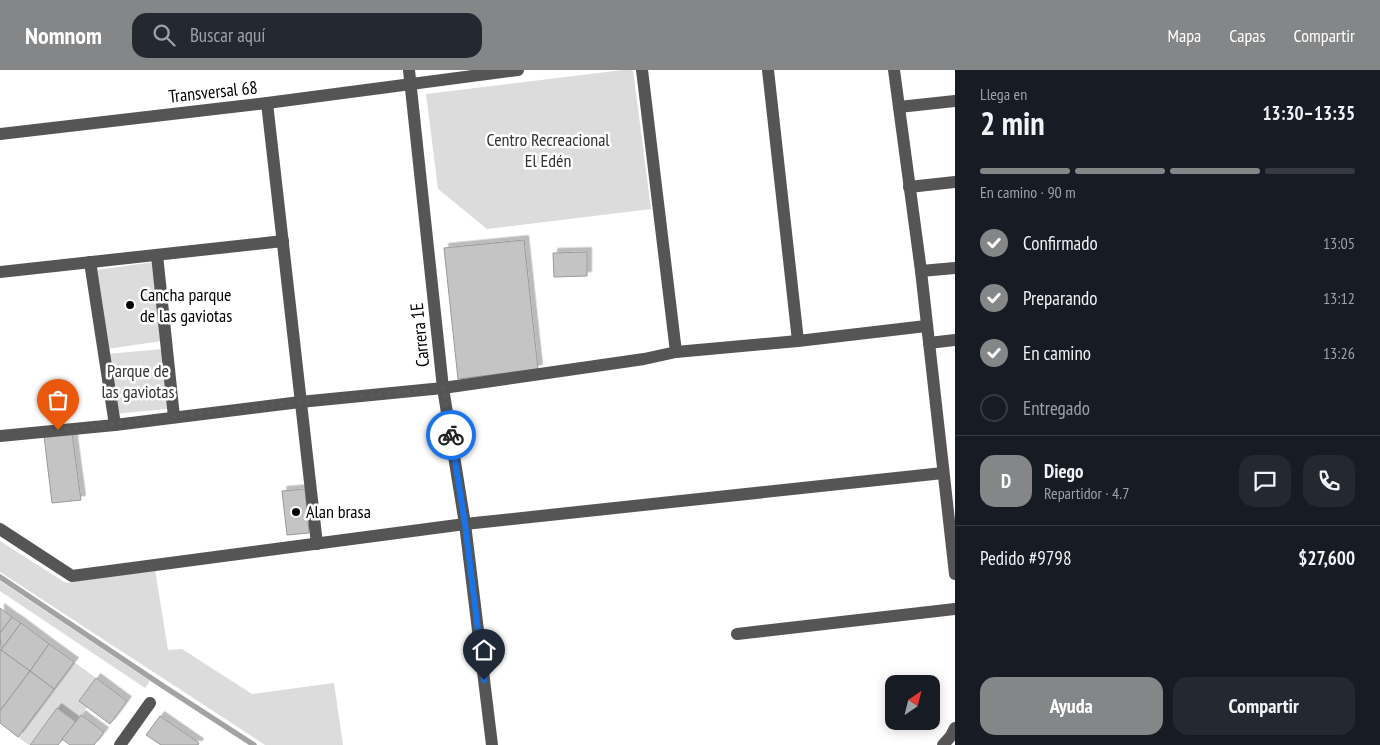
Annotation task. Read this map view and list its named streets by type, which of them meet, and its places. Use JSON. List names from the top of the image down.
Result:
{
  "streets": {
    "street": ["Transversal 68", "Carrera 1E"]
  },
  "crossings": [
    ["Transversal 68", "Carrera 1E"]
  ],
  "parks": ["Centro Recreacional El Edén", "Parque de las gaviotas"],
  "places": ["Cancha parque de las gaviotas", "Alan brasa"],
  "north": "top right",
  "page": {
    "header": "Nomnom",
    "search": "Buscar aquí",
    "nav": ["Mapa", "Capas", "Compartir"],
    "heading": ["2 min", "Llega en", "13:30–13:35"],
    "panel": [
      "Diego",
      "Repartidor · 4.7",
      "Pedido #9798",
      "$27,600"
    ],
    "bar": "En camino · 90 m",
    "list": [
      ["Confirmado", "13:05"],
      ["Preparando", "13:12"],
      ["En camino", "13:26"],
      "Entregado"
    ],
    "round": "D",
    "buttons": ["Ayuda", "Compartir"]
  }
}
